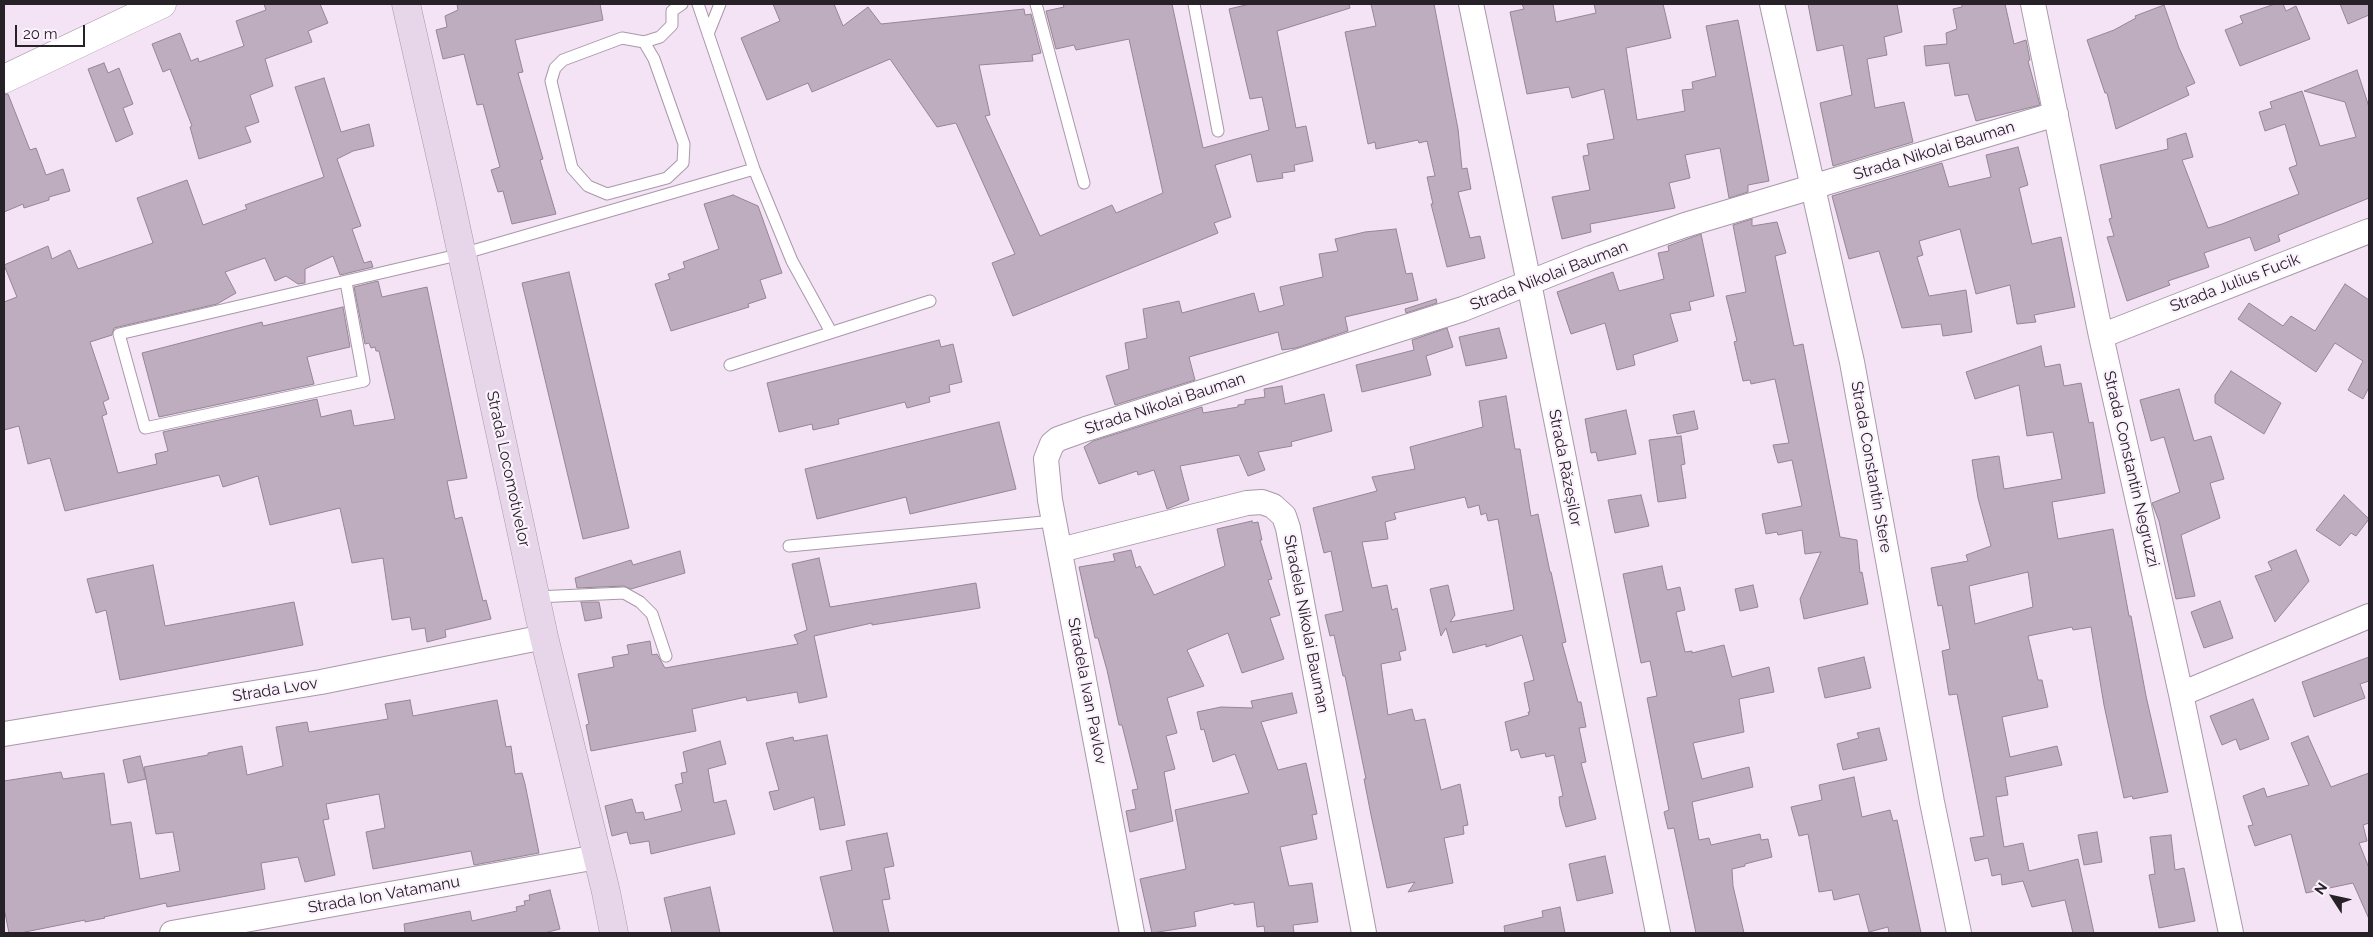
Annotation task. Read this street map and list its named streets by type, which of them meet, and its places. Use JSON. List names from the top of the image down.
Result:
{
  "streets": {
    "main road": ["Strada Locomotivelor"],
    "street": [
      "Strada Nikolai Bauman",
      "Strada Julius Fucik",
      "Strada Constantin Stere",
      "Strada Răzeșilor",
      "Strada Constantin Negruzzi",
      "Stradela Nikolai Bauman",
      "Strada Lvov",
      "Stradela Ivan Pavlov",
      "Strada Ion Vatamanu"
    ]
  },
  "crossings": [
    ["Strada Nikolai Bauman", "Strada Constantin Stere"],
    ["Strada Nikolai Bauman", "Strada Răzeșilor"],
    ["Strada Nikolai Bauman", "Strada Constantin Negruzzi"],
    ["Strada Nikolai Bauman", "Stradela Ivan Pavlov"],
    ["Strada Julius Fucik", "Strada Constantin Negruzzi"],
    ["Strada Locomotivelor", "Strada Lvov"],
    ["Strada Locomotivelor", "Strada Ion Vatamanu"],
    ["Stradela Nikolai Bauman", "Stradela Ivan Pavlov"]
  ],
  "scale_bar": "20 m",
  "north": "top left"
}
